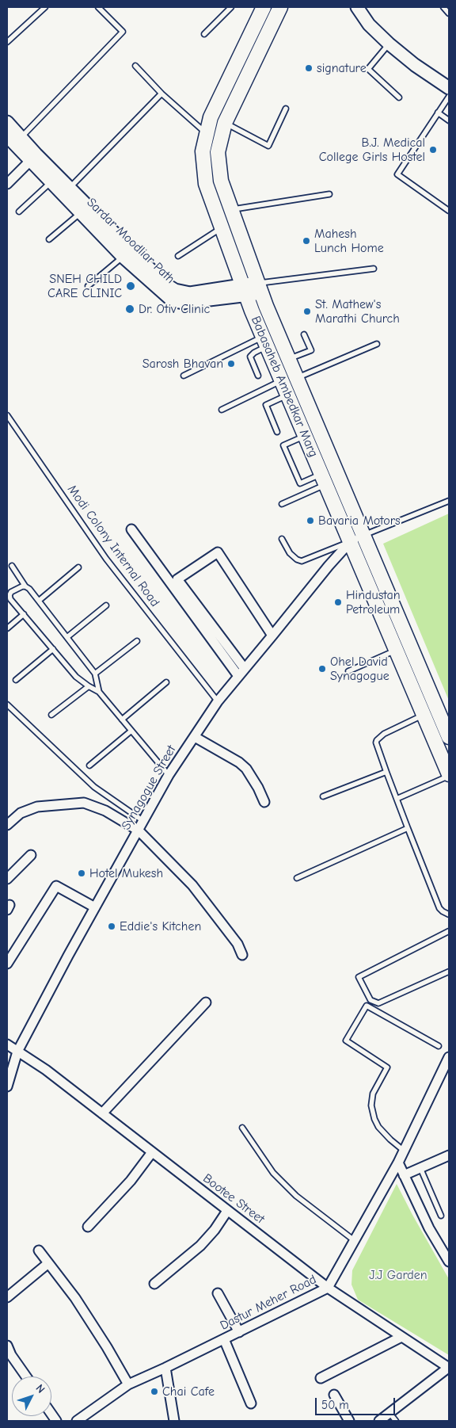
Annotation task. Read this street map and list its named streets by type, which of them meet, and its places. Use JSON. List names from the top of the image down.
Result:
{
  "streets": {
    "main road": ["Sardar Moodliar Path", "Babasaheb Ambedkar Marg"],
    "street": ["Synagogue Street", "Bootee Street", "Dastur Meher Road"],
    "lane": ["Modi Colony Internal Road"]
  },
  "crossings": [
    ["Sardar Moodliar Path", "Babasaheb Ambedkar Marg"],
    ["Babasaheb Ambedkar Marg", "Synagogue Street"],
    ["Modi Colony Internal Road", "Synagogue Street"],
    ["Synagogue Street", "Bootee Street"],
    ["Bootee Street", "Dastur Meher Road"]
  ],
  "parks": ["J.J Garden"],
  "places": [
    "signature",
    "B.J. Medical College Girls Hostel",
    "Mahesh Lunch Home",
    "SNEH CHILD CARE CLINIC",
    "Dr. Otiv Clinic",
    "St. Mathew's Marathi Church",
    "Sarosh Bhavan",
    "Bavaria Motors",
    "Hindustan Petroleum",
    "Ohel David Synagogue",
    "Hotel Mukesh",
    "Eddie's Kitchen",
    "Chai Cafe"
  ],
  "scale_bar": "50 m",
  "north": "top right"
}
